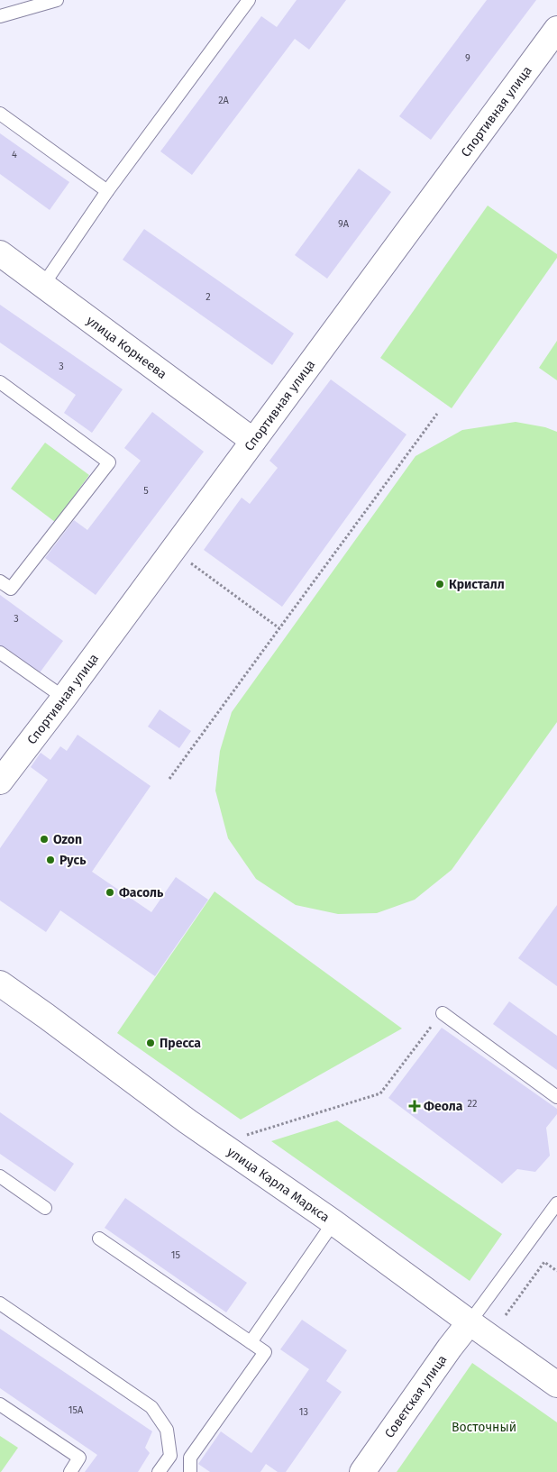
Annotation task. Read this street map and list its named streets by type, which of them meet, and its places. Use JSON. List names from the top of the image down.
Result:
{
  "streets": {
    "street": [
      "Спортивная улица",
      "улица Корнеева",
      "улица Карла Маркса",
      "Советская улица"
    ]
  },
  "crossings": [
    ["Спортивная улица", "улица Корнеева"],
    ["улица Карла Маркса", "Советская улица"]
  ],
  "parks": ["Восточный"],
  "places": {
    "other": [
      "Кристалл",
      "Ozon",
      "Русь",
      "Фасоль",
      "Пресса"
    ],
    "health": ["Феола"]
  },
  "house_numbers": [
    "9",
    "2А",
    "4",
    "9А",
    "2",
    "3",
    "5",
    "3",
    "22",
    "15",
    "15А",
    "13"
  ]
}
